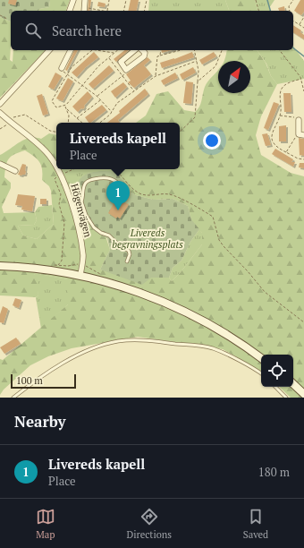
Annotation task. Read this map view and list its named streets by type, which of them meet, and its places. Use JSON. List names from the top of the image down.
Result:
{
  "streets": {
    "street": ["Högenvägen"]
  },
  "parks": ["Livereds begravningsplats"],
  "scale_bar": "100 m",
  "north": "top right",
  "page": {
    "search": "Search here",
    "popup": ["Livereds kapell", "Place"],
    "pins": "1",
    "scale": "100 m",
    "heading": "Nearby",
    "list": [
      {
        "mark": "1",
        "name": "Livereds kapell",
        "note": "Place",
        "value": "180 m"
      }
    ],
    "nav": ["Map", "Directions", "Saved"]
  }
}
